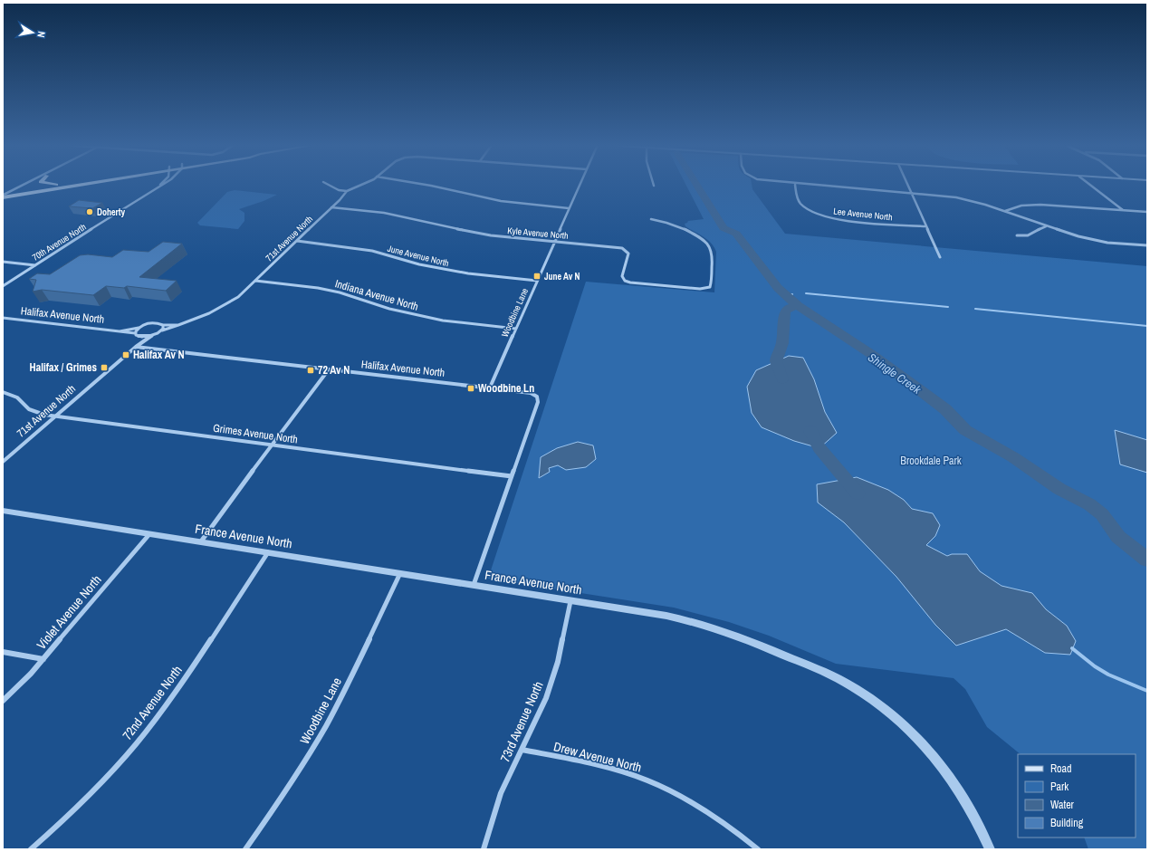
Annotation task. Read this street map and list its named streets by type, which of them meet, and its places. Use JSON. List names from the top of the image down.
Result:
{
  "streets": {
    "street": [
      "Lee Avenue North",
      "Kyle Avenue North",
      "71st Avenue North",
      "70th Avenue North",
      "June Avenue North",
      "Indiana Avenue North",
      "Woodbine Lane",
      "Halifax Avenue North",
      "Grimes Avenue North",
      "France Avenue North",
      "Violet Avenue North",
      "72nd Avenue North",
      "73rd Avenue North",
      "Drew Avenue North"
    ]
  },
  "crossings": [
    ["Kyle Avenue North", "71st Avenue North"],
    ["Kyle Avenue North", "Woodbine Lane"],
    ["71st Avenue North", "June Avenue North"],
    ["71st Avenue North", "Indiana Avenue North"],
    ["71st Avenue North", "Halifax Avenue North"],
    ["71st Avenue North", "Grimes Avenue North"],
    ["June Avenue North", "Woodbine Lane"],
    ["Indiana Avenue North", "Woodbine Lane"],
    ["Woodbine Lane", "Halifax Avenue North"],
    ["Woodbine Lane", "France Avenue North"],
    ["Halifax Avenue North", "Grimes Avenue North"],
    ["France Avenue North", "Violet Avenue North"],
    ["France Avenue North", "72nd Avenue North"],
    ["France Avenue North", "73rd Avenue North"],
    ["73rd Avenue North", "Drew Avenue North"]
  ],
  "water": ["Shingle Creek"],
  "parks": ["Brookdale Park"],
  "places": {
    "other": ["Doherty"],
    "transit": [
      "June Av N",
      "Halifax Av N",
      "Halifax / Grimes",
      "72 Av N",
      "Woodbine Ln"
    ]
  },
  "legend": [
    "Road",
    "Park",
    "Water",
    "Building"
  ],
  "north": "right"
}
